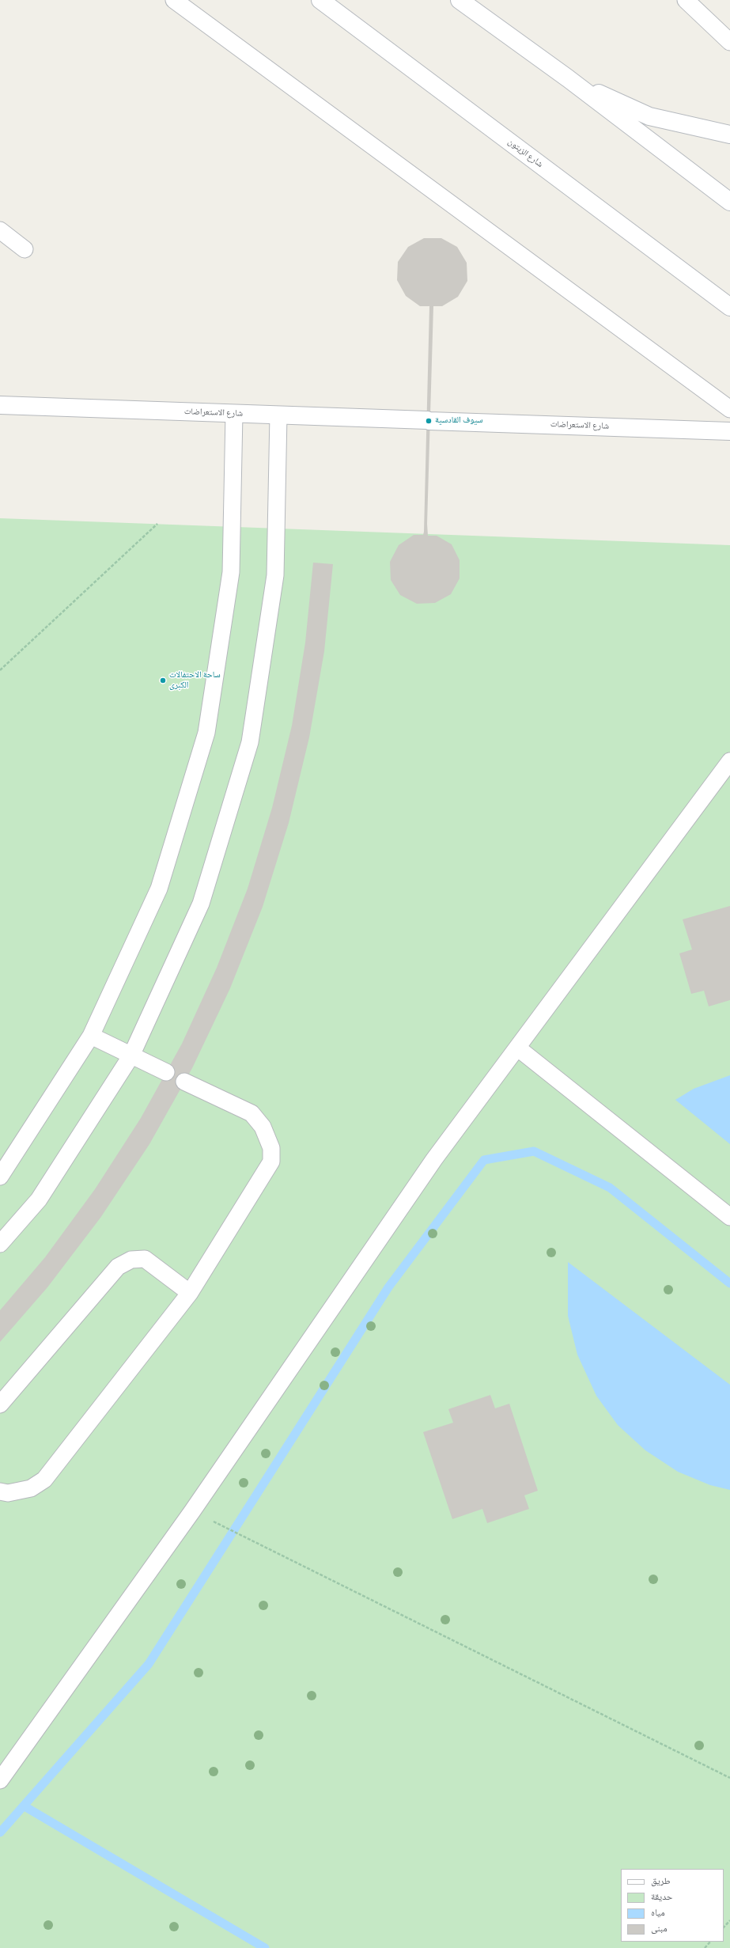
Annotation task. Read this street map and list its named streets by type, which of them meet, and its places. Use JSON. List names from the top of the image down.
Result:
{
  "streets": {
    "main road": ["شارع الزيتون", "شارع الاستعراضات"]
  },
  "places": ["سيوف القادسية", "ساحة الاحتفالات الكبرى"],
  "legend": [
    "طريق",
    "حديقة",
    "مياه",
    "مبنى"
  ]
}
